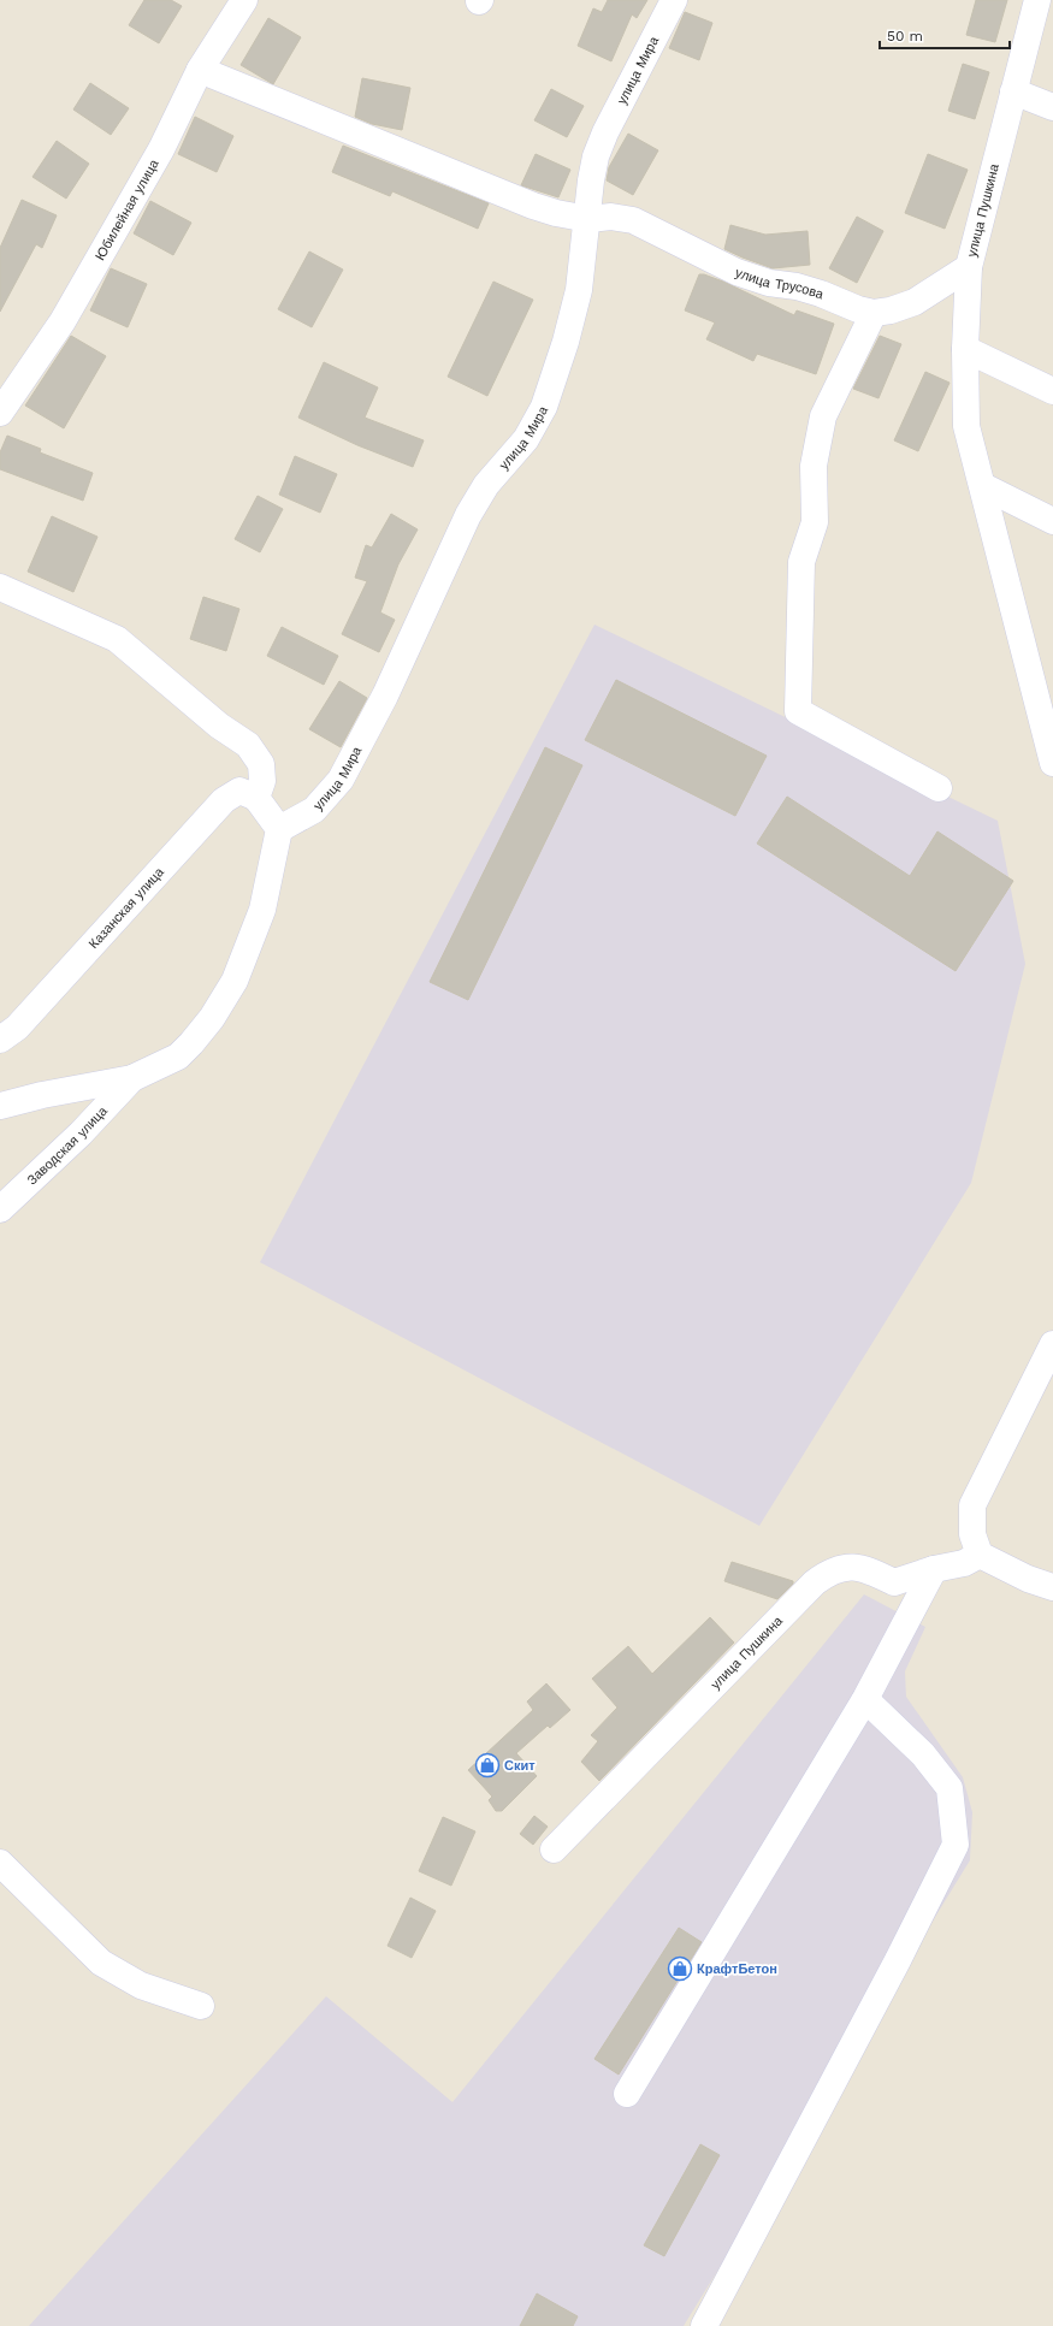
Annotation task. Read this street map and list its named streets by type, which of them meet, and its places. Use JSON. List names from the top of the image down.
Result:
{
  "streets": {
    "street": [
      "улица Мира",
      "Юбилейная улица",
      "улица Пушкина",
      "улица Трусова",
      "Казанская улица",
      "Заводская улица"
    ]
  },
  "crossings": [
    ["улица Мира", "улица Трусова"],
    ["Юбилейная улица", "улица Трусова"],
    ["улица Пушкина", "улица Трусова"]
  ],
  "places": {
    "shop": ["Скит", "КрафтБетон"]
  },
  "scale_bar": "50 m"
}
